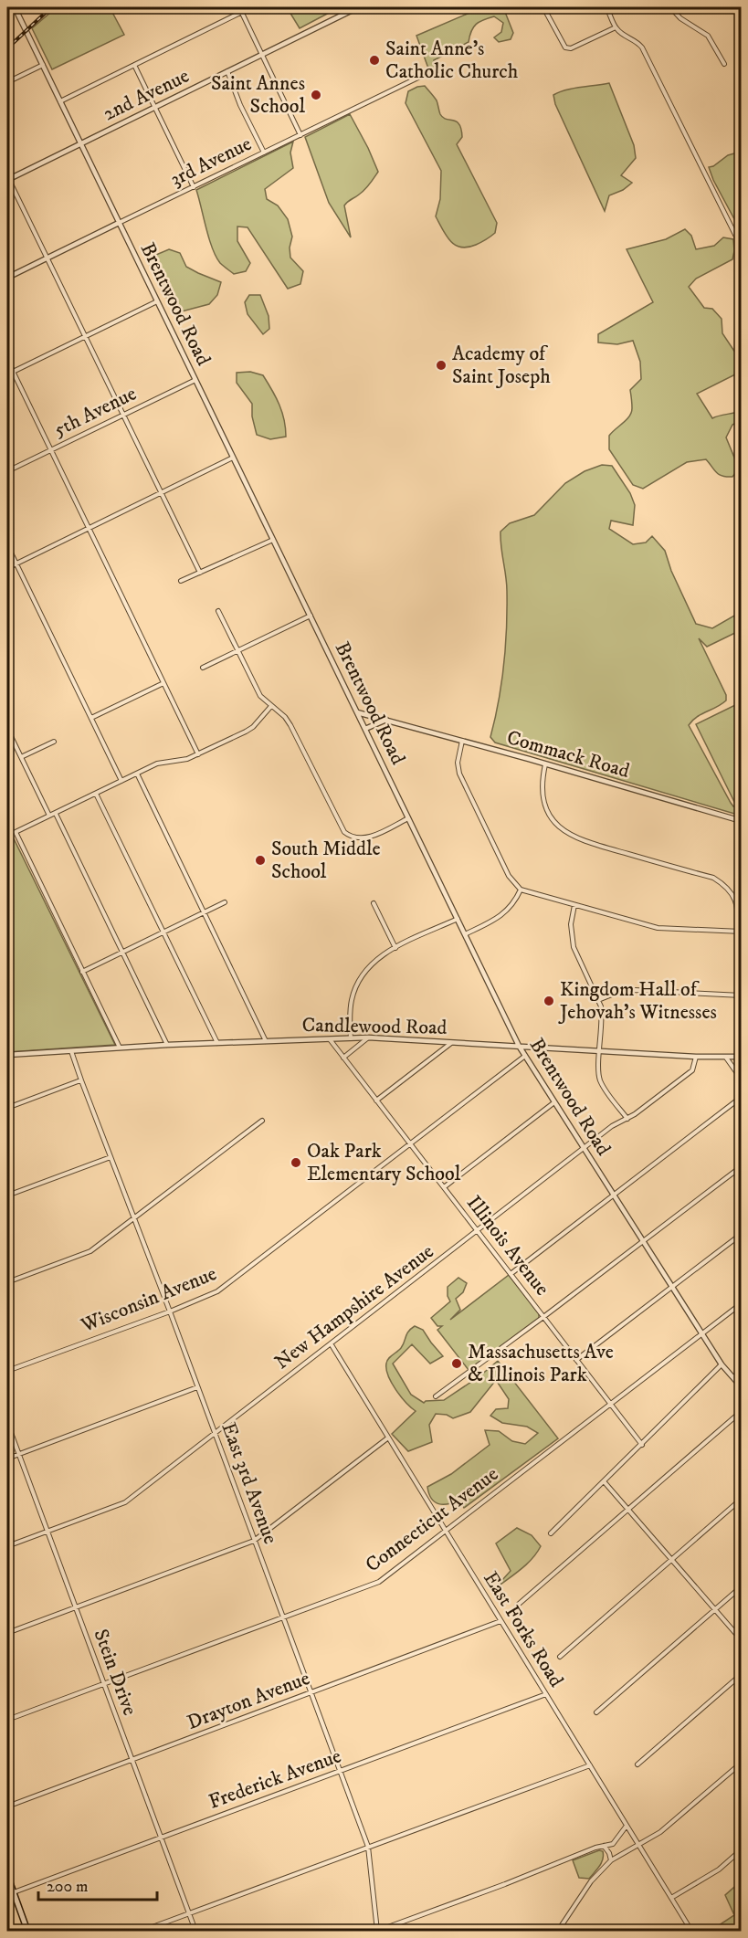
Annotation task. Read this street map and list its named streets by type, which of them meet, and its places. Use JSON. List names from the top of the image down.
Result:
{
  "streets": {
    "street": [
      "2nd Avenue",
      "3rd Avenue",
      "Brentwood Road",
      "5th Avenue",
      "Commack Road",
      "Candlewood Road",
      "Illinois Avenue",
      "Wisconsin Avenue",
      "New Hampshire Avenue",
      "East 3rd Avenue",
      "Connecticut Avenue",
      "East Forks Road",
      "Stein Drive",
      "Drayton Avenue",
      "Frederick Avenue"
    ]
  },
  "crossings": [
    ["2nd Avenue", "Brentwood Road"],
    ["3rd Avenue", "Brentwood Road"],
    ["Brentwood Road", "5th Avenue"],
    ["Brentwood Road", "Commack Road"],
    ["Brentwood Road", "Candlewood Road"],
    ["Brentwood Road", "Wisconsin Avenue"],
    ["Brentwood Road", "New Hampshire Avenue"],
    ["Brentwood Road", "Connecticut Avenue"],
    ["Candlewood Road", "Illinois Avenue"],
    ["Candlewood Road", "New Hampshire Avenue"],
    ["Candlewood Road", "East 3rd Avenue"],
    ["Illinois Avenue", "Wisconsin Avenue"],
    ["Illinois Avenue", "New Hampshire Avenue"],
    ["Illinois Avenue", "Connecticut Avenue"],
    ["Wisconsin Avenue", "East 3rd Avenue"],
    ["New Hampshire Avenue", "East 3rd Avenue"],
    ["New Hampshire Avenue", "East Forks Road"],
    ["New Hampshire Avenue", "Stein Drive"],
    ["East 3rd Avenue", "Connecticut Avenue"],
    ["East 3rd Avenue", "Drayton Avenue"],
    ["East 3rd Avenue", "Frederick Avenue"],
    ["Connecticut Avenue", "East Forks Road"],
    ["Connecticut Avenue", "Stein Drive"],
    ["East Forks Road", "Drayton Avenue"],
    ["East Forks Road", "Frederick Avenue"],
    ["Stein Drive", "Drayton Avenue"],
    ["Stein Drive", "Frederick Avenue"]
  ],
  "places": [
    "Saint Anne's Catholic Church",
    "Saint Annes School",
    "Academy of Saint Joseph",
    "South Middle School",
    "Kingdom Hall of Jehovah’s Witnesses",
    "Oak Park Elementary School",
    "Massachusetts Ave & Illinois Park"
  ],
  "scale_bar": "200 m"
}
